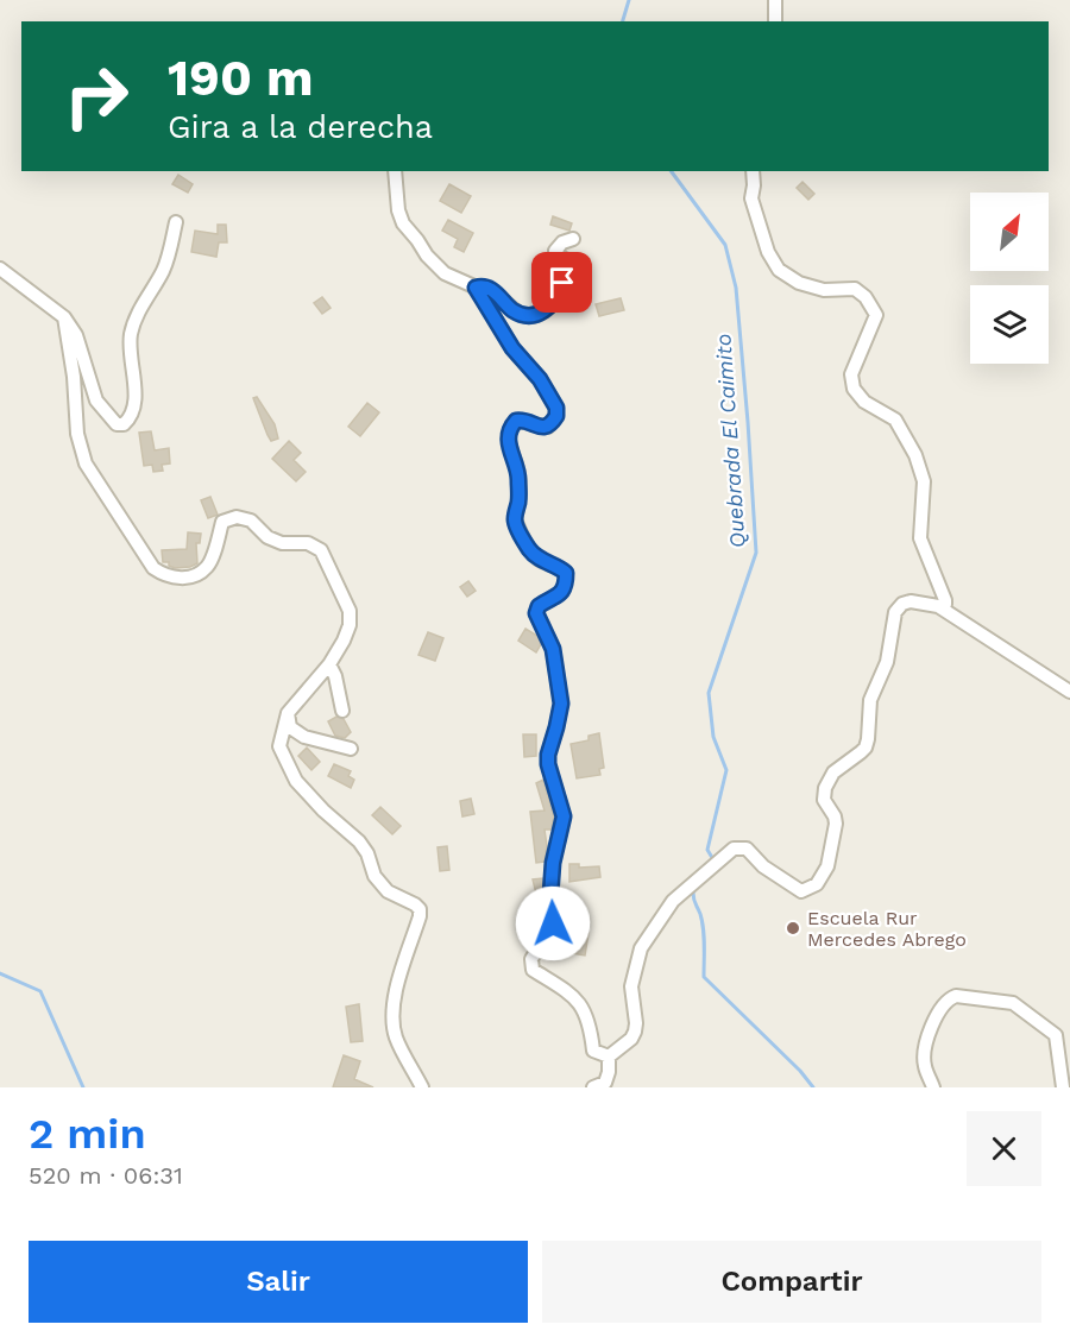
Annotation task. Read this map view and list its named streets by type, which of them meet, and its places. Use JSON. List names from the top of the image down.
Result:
{
  "water": ["Quebrada El Caimito"],
  "places": ["Escuela Rur Mercedes Abrego"],
  "north": "top right",
  "page": {
    "turn": ["190 m", "Gira a la derecha"],
    "heading": ["2 min", "520 m · 06:31"],
    "buttons": ["Salir", "Compartir"]
  }
}
